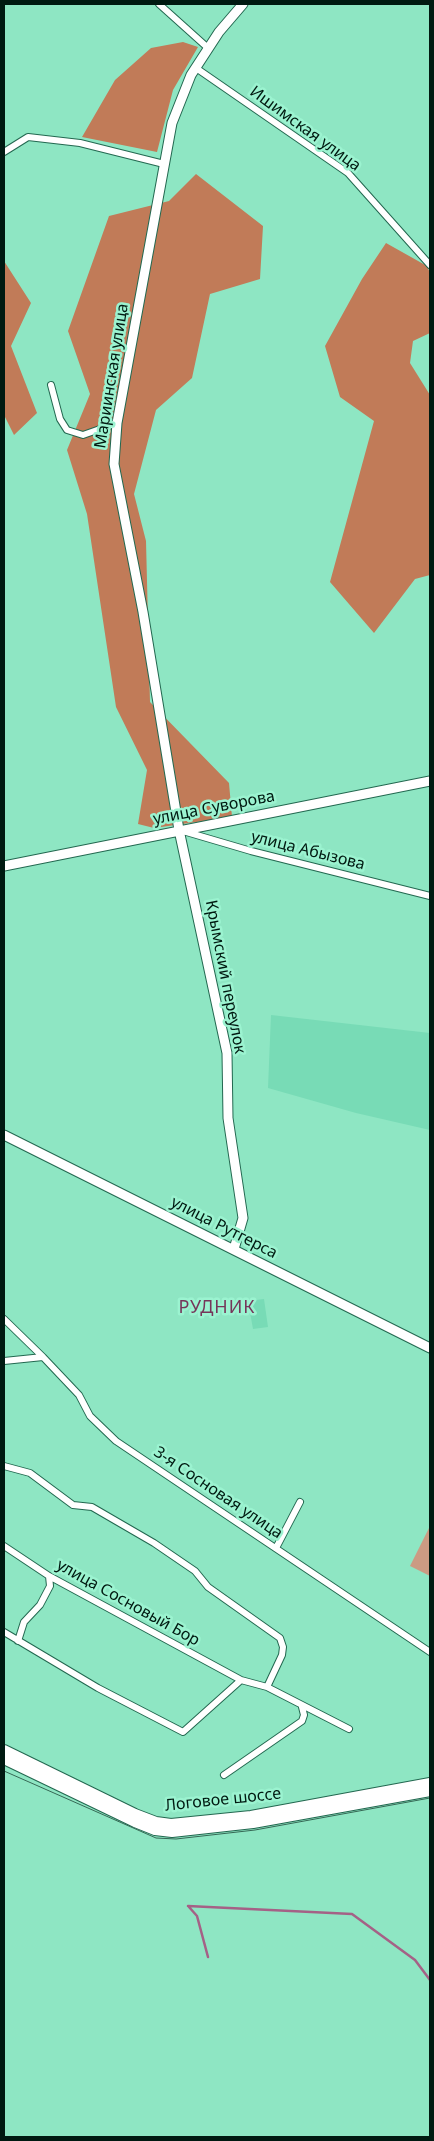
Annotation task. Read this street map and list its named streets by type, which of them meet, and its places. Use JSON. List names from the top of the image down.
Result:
{
  "streets": {
    "main road": [
      "Мариинская улица",
      "улица Суворова",
      "Крымский переулок",
      "улица Рутгерса",
      "Логовое шоссе"
    ],
    "street": [
      "Ишимская улица",
      "улица Абызова",
      "3-я Сосновая улица",
      "улица Сосновый Бор"
    ]
  },
  "crossings": [
    ["Ишимская улица", "Мариинская улица"],
    ["Мариинская улица", "улица Суворова"],
    ["Мариинская улица", "улица Абызова"],
    ["Мариинская улица", "Крымский переулок"],
    ["улица Суворова", "улица Абызова"],
    ["улица Суворова", "Крымский переулок"],
    ["улица Абызова", "Крымский переулок"],
    ["Крымский переулок", "улица Рутгерса"]
  ],
  "districts": ["РУДНИК"]
}
